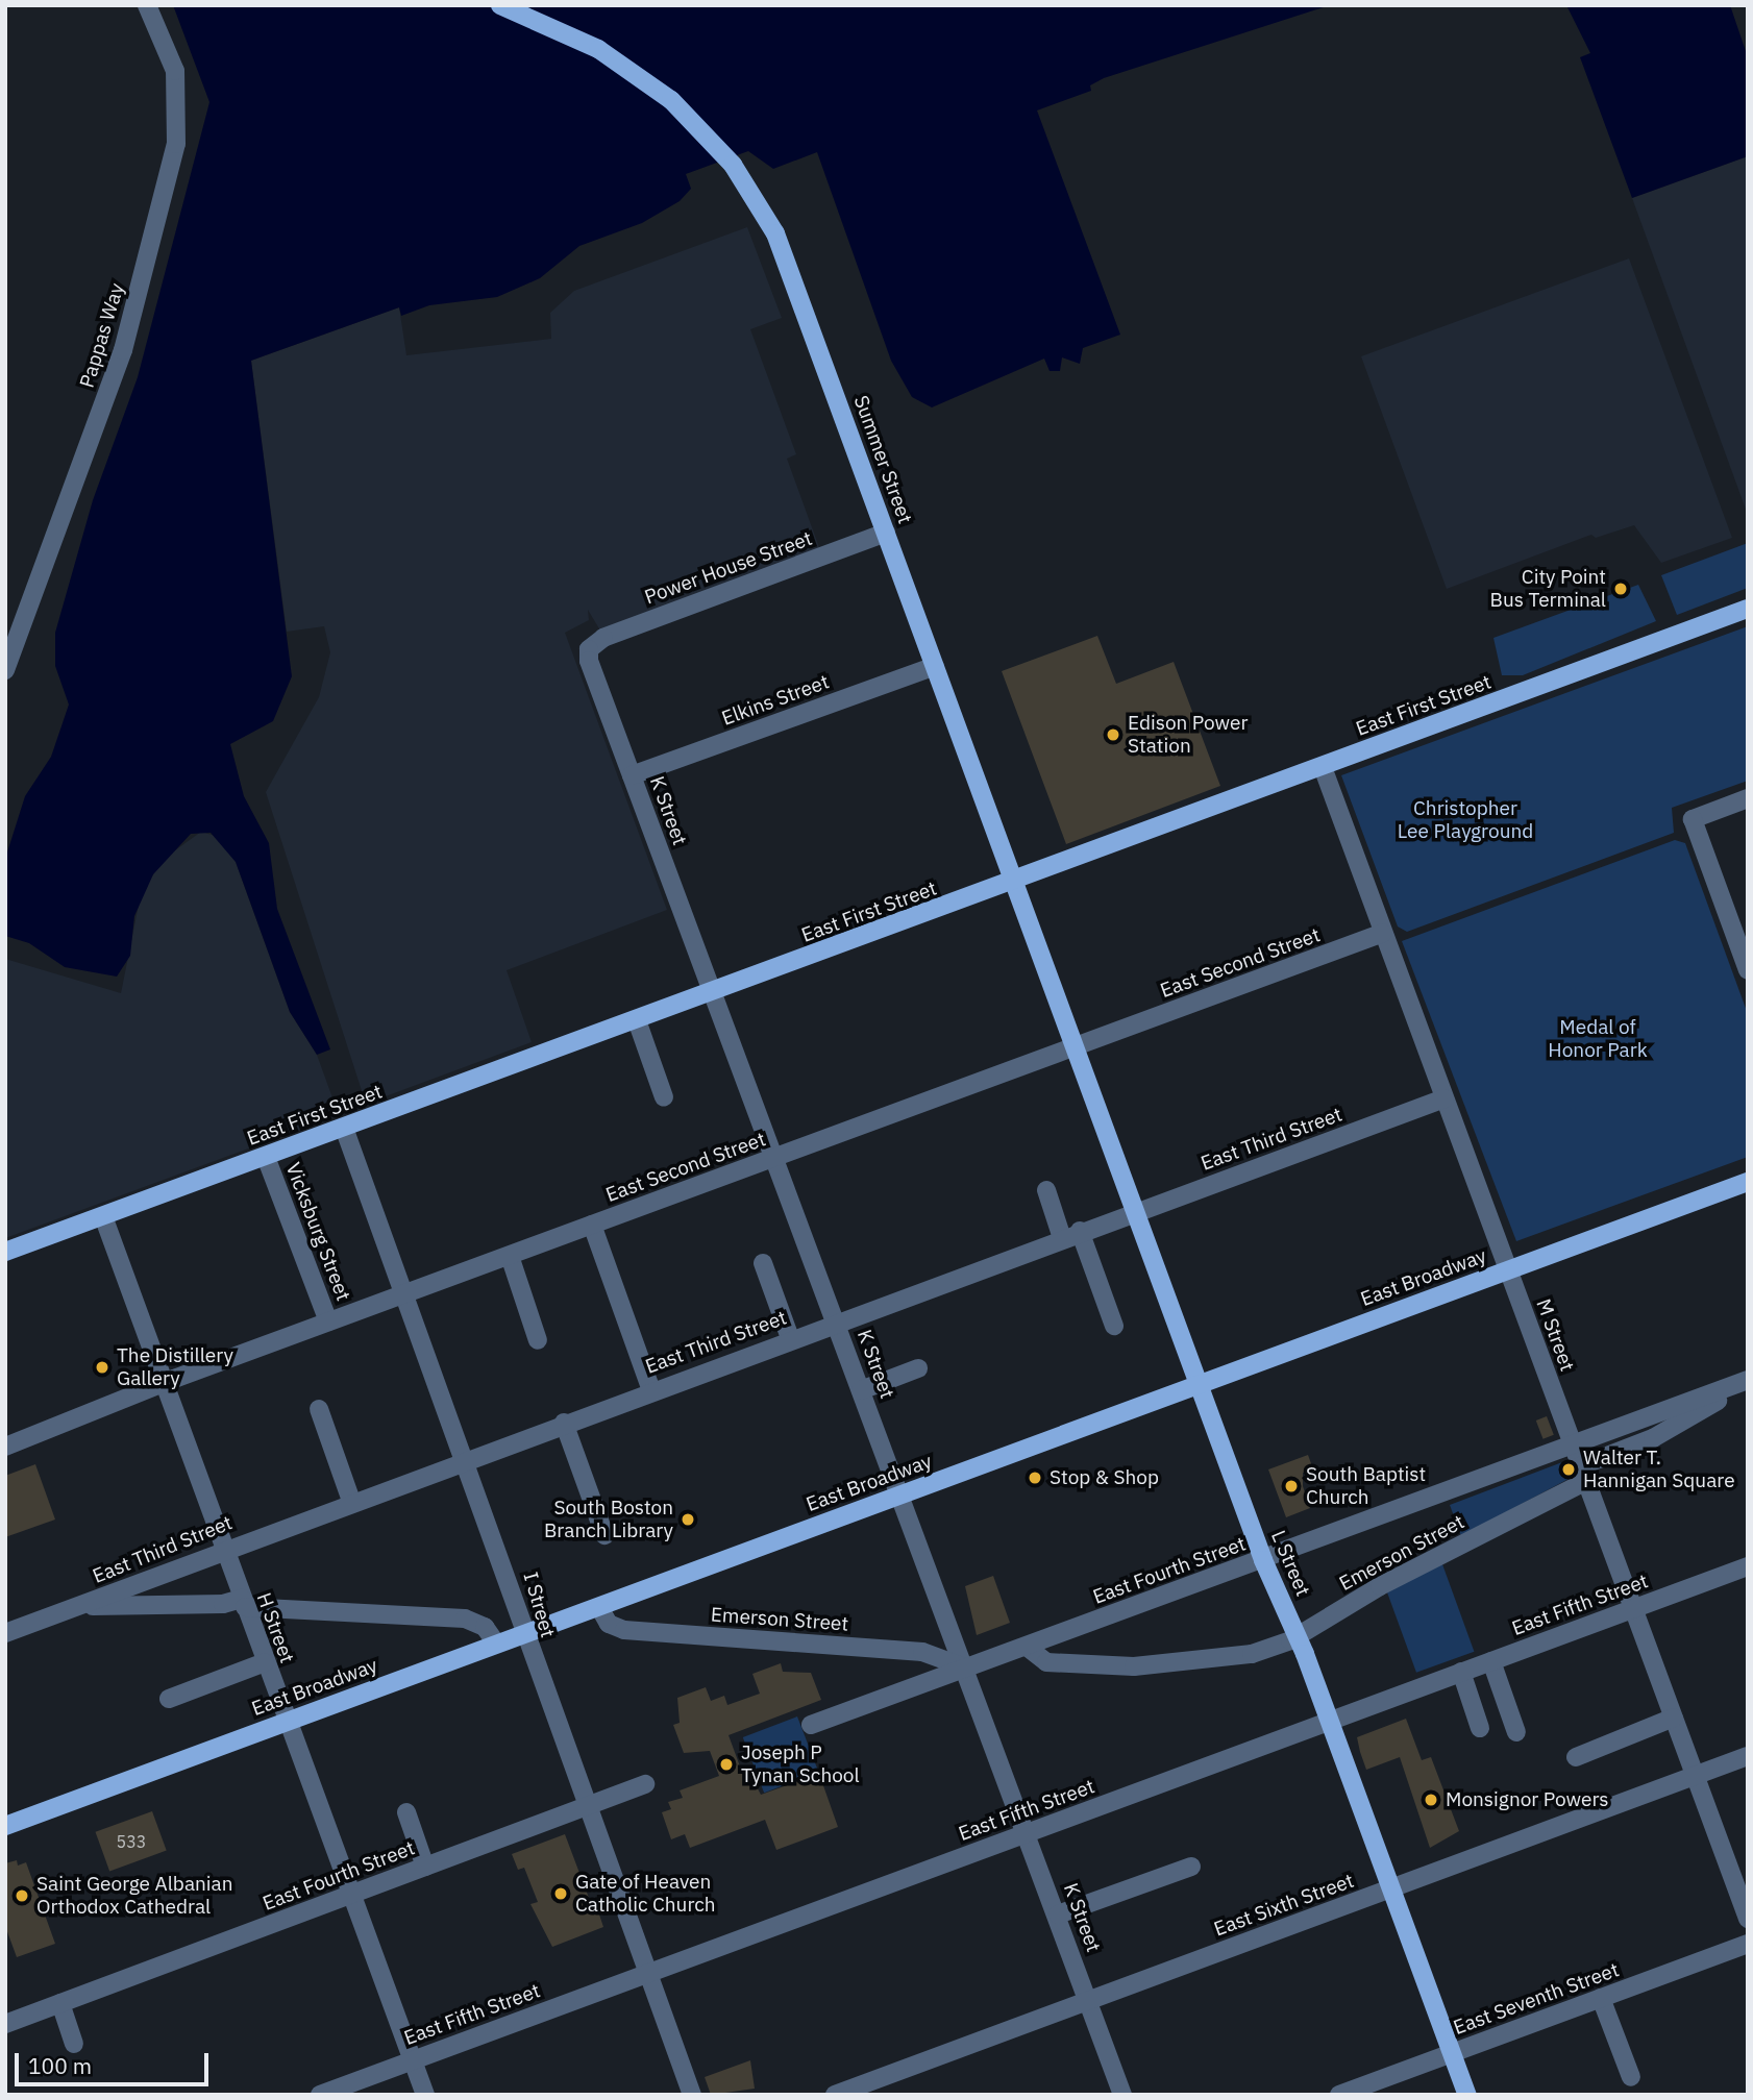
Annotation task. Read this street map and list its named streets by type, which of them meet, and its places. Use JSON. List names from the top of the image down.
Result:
{
  "streets": {
    "main road": [
      "Summer Street",
      "East First Street",
      "East Broadway",
      "L Street"
    ],
    "street": [
      "Pappas Way",
      "Power House Street",
      "Elkins Street",
      "K Street",
      "East Second Street",
      "East Third Street",
      "Vicksburg Street",
      "M Street",
      "Emerson Street",
      "East Fourth Street",
      "I Street",
      "East Fifth Street",
      "H Street",
      "East Sixth Street",
      "East Seventh Street"
    ]
  },
  "crossings": [
    ["Summer Street", "Power House Street"],
    ["Summer Street", "Elkins Street"],
    ["Summer Street", "East First Street"],
    ["Summer Street", "East Second Street"],
    ["Summer Street", "L Street"],
    ["Power House Street", "K Street"],
    ["Elkins Street", "K Street"],
    ["East First Street", "K Street"],
    ["East First Street", "Vicksburg Street"],
    ["East First Street", "M Street"],
    ["East First Street", "I Street"],
    ["East First Street", "H Street"],
    ["K Street", "East Second Street"],
    ["K Street", "East Third Street"],
    ["K Street", "East Broadway"],
    ["K Street", "Emerson Street"],
    ["K Street", "East Fourth Street"],
    ["K Street", "East Fifth Street"],
    ["K Street", "East Sixth Street"],
    ["East Second Street", "Vicksburg Street"],
    ["East Second Street", "M Street"],
    ["East Second Street", "L Street"],
    ["East Second Street", "I Street"],
    ["East Second Street", "H Street"],
    ["East Third Street", "M Street"],
    ["East Third Street", "L Street"],
    ["East Third Street", "I Street"],
    ["East Third Street", "H Street"],
    ["East Broadway", "M Street"],
    ["East Broadway", "Emerson Street"],
    ["East Broadway", "L Street"],
    ["East Broadway", "I Street"],
    ["East Broadway", "H Street"],
    ["M Street", "Emerson Street"],
    ["M Street", "East Fourth Street"],
    ["M Street", "East Fifth Street"],
    ["M Street", "East Sixth Street"],
    ["Emerson Street", "L Street"],
    ["Emerson Street", "East Fourth Street"],
    ["L Street", "East Fourth Street"],
    ["L Street", "East Fifth Street"],
    ["L Street", "East Sixth Street"],
    ["L Street", "East Seventh Street"],
    ["East Fourth Street", "I Street"],
    ["East Fourth Street", "H Street"],
    ["I Street", "East Fifth Street"],
    ["East Fifth Street", "H Street"]
  ],
  "parks": ["Christopher Lee Playground", "Medal of Honor Park"],
  "places": [
    "City Point Bus Terminal",
    "Edison Power Station",
    "The Distillery Gallery",
    "Walter T. Hannigan Square",
    "Stop & Shop",
    "South Baptist Church",
    "South Boston Branch Library",
    "Joseph P Tynan School",
    "Monsignor Powers",
    "Gate of Heaven Catholic Church",
    "Saint George Albanian Orthodox Cathedral"
  ],
  "house_numbers": ["533"],
  "scale_bar": "100 m"
}
